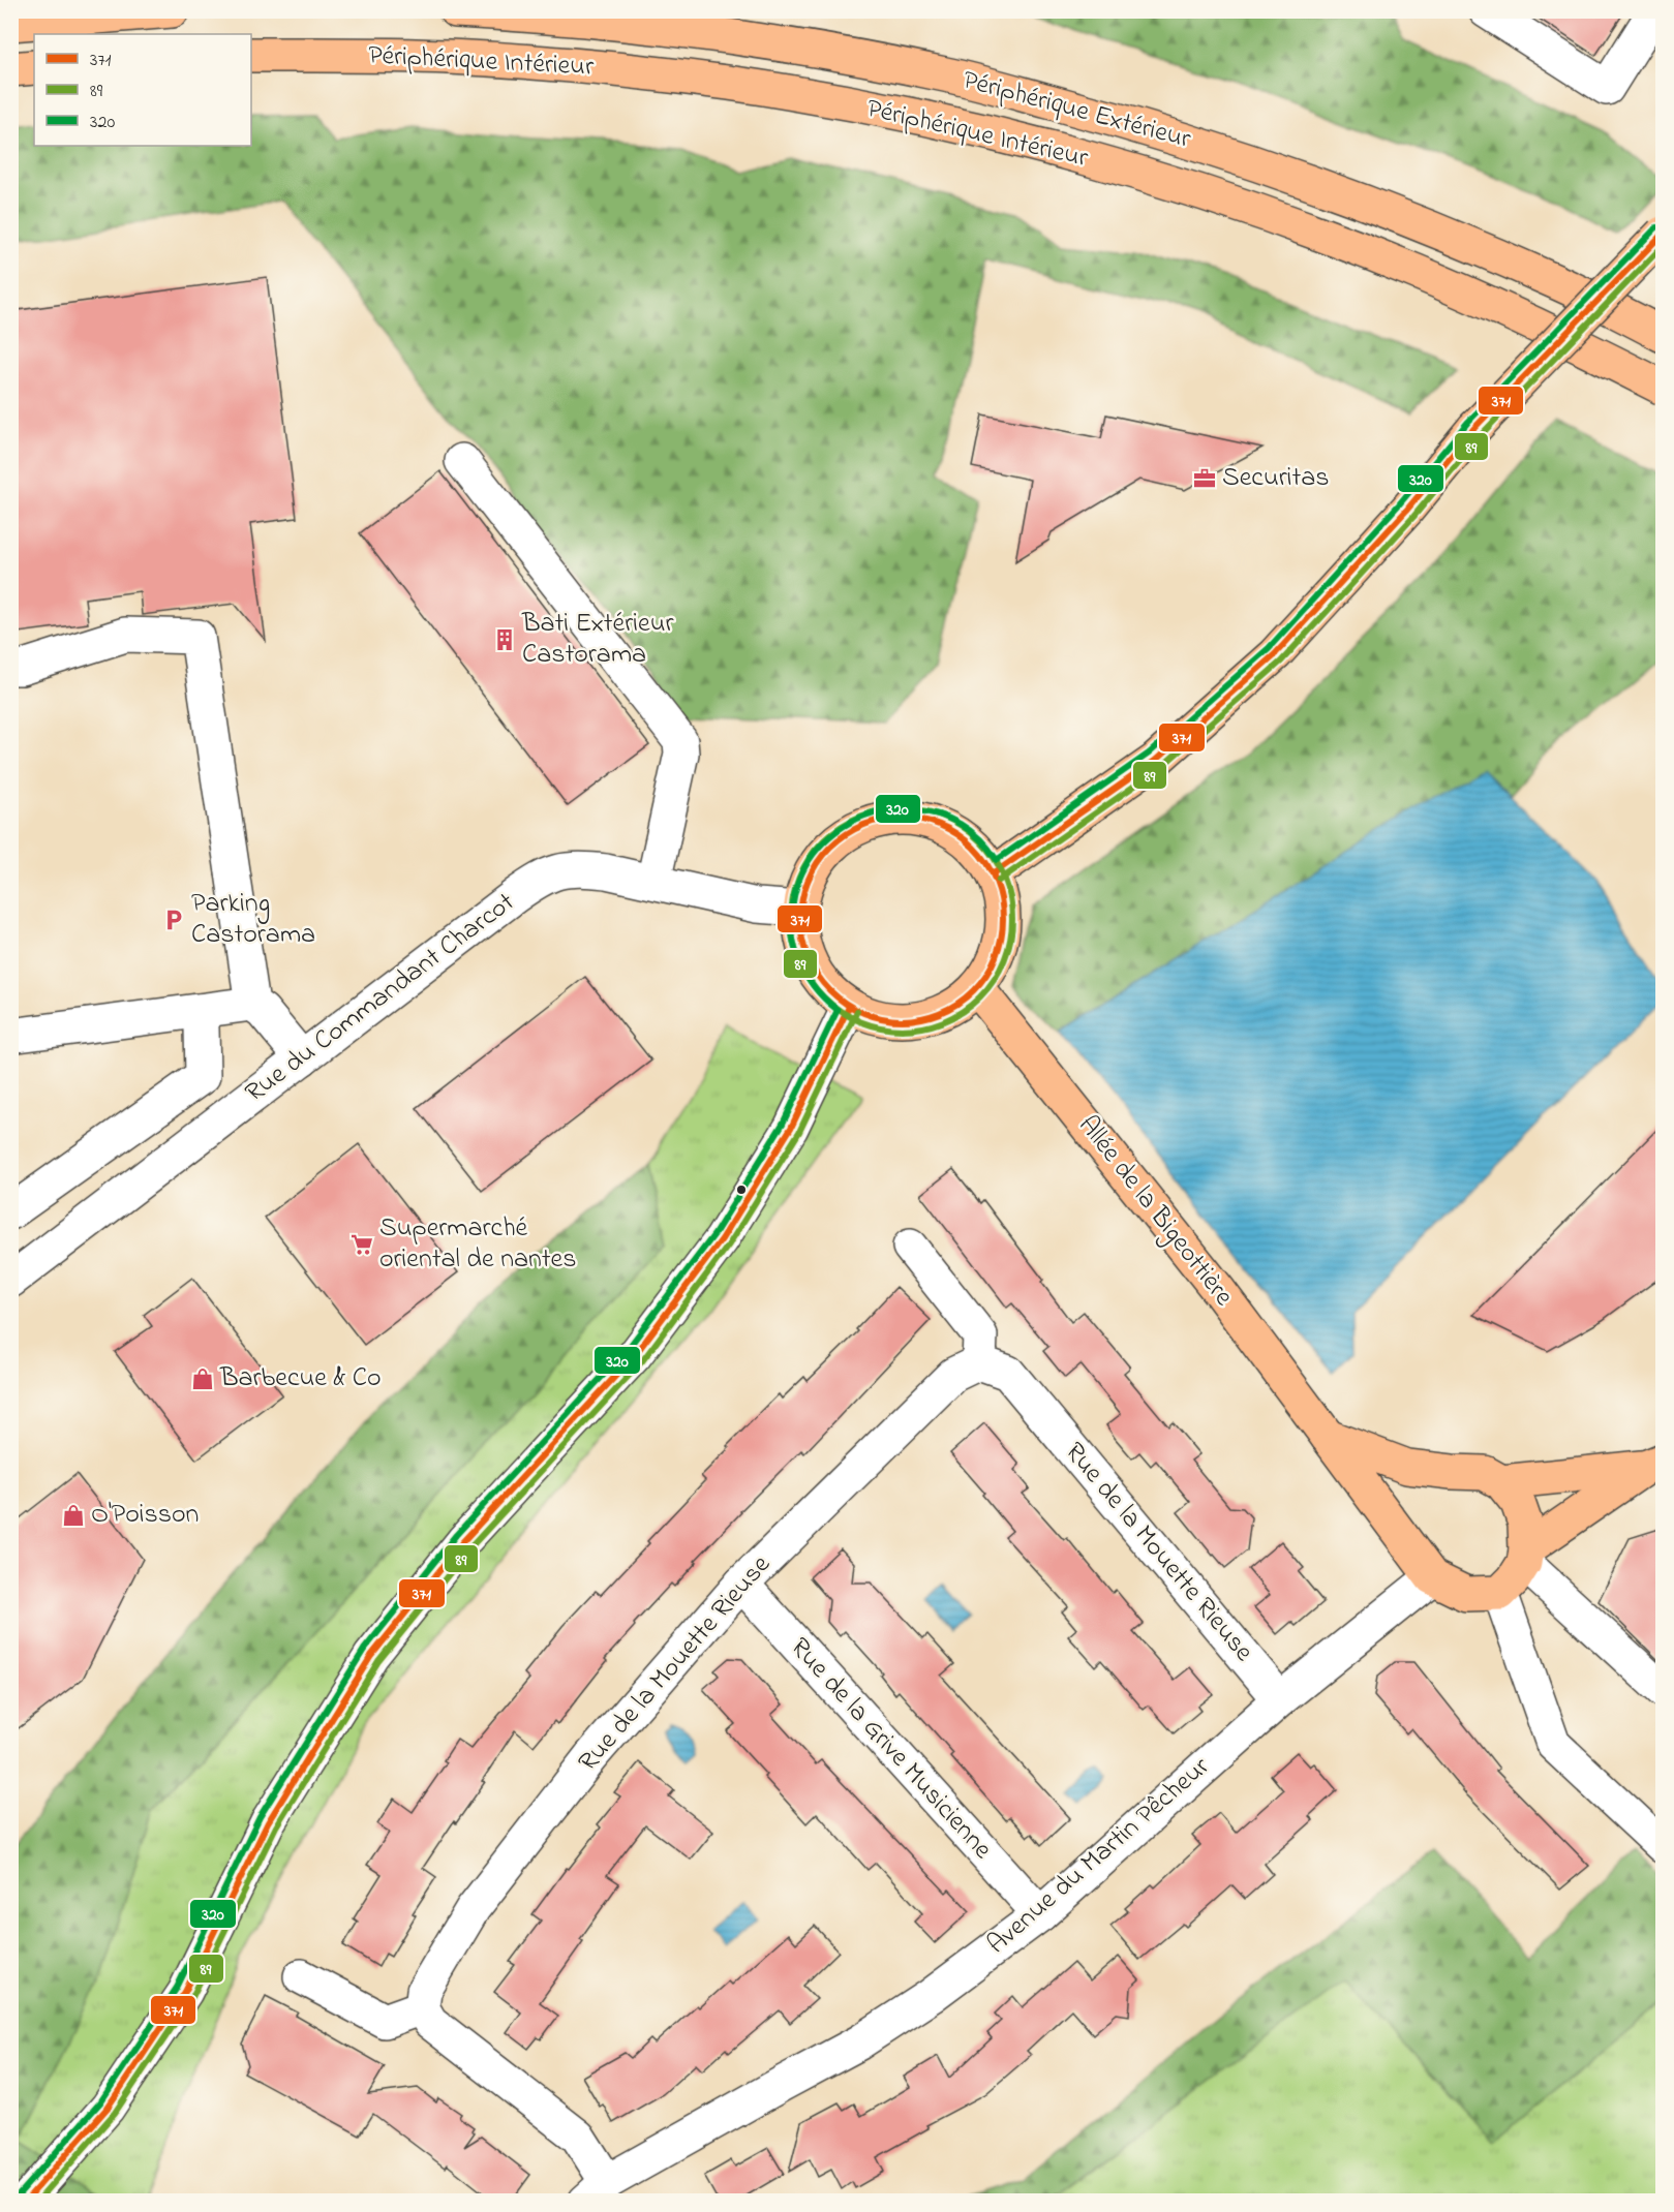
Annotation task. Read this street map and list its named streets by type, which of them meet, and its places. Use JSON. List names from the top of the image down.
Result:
{
  "streets": {
    "main road": ["Périphérique Intérieur", "Périphérique Extérieur", "Allée de la Bigeottière"],
    "street": [
      "Rue du Commandant Charcot",
      "Rue de la Mouette Rieuse",
      "Rue de la Grive Musicienne",
      "Avenue du Martin Pêcheur"
    ]
  },
  "crossings": [
    ["Rue du Commandant Charcot", "Allée de la Bigeottière"],
    ["Allée de la Bigeottière", "Avenue du Martin Pêcheur"],
    ["Rue de la Mouette Rieuse", "Rue de la Grive Musicienne"],
    ["Rue de la Mouette Rieuse", "Avenue du Martin Pêcheur"],
    ["Rue de la Grive Musicienne", "Avenue du Martin Pêcheur"]
  ],
  "places": {
    "office": ["Securitas"],
    "building": ["Bati Extérieur Castorama"],
    "parking": ["Parking Castorama"],
    "supermarket": ["Supermarché oriental de nantes"],
    "shop": ["Barbecue & Co", "O'Poisson"]
  },
  "lines": ["transit line 320", "transit line 371", "transit line 89"],
  "legend": ["371", "89", "320"]
}
